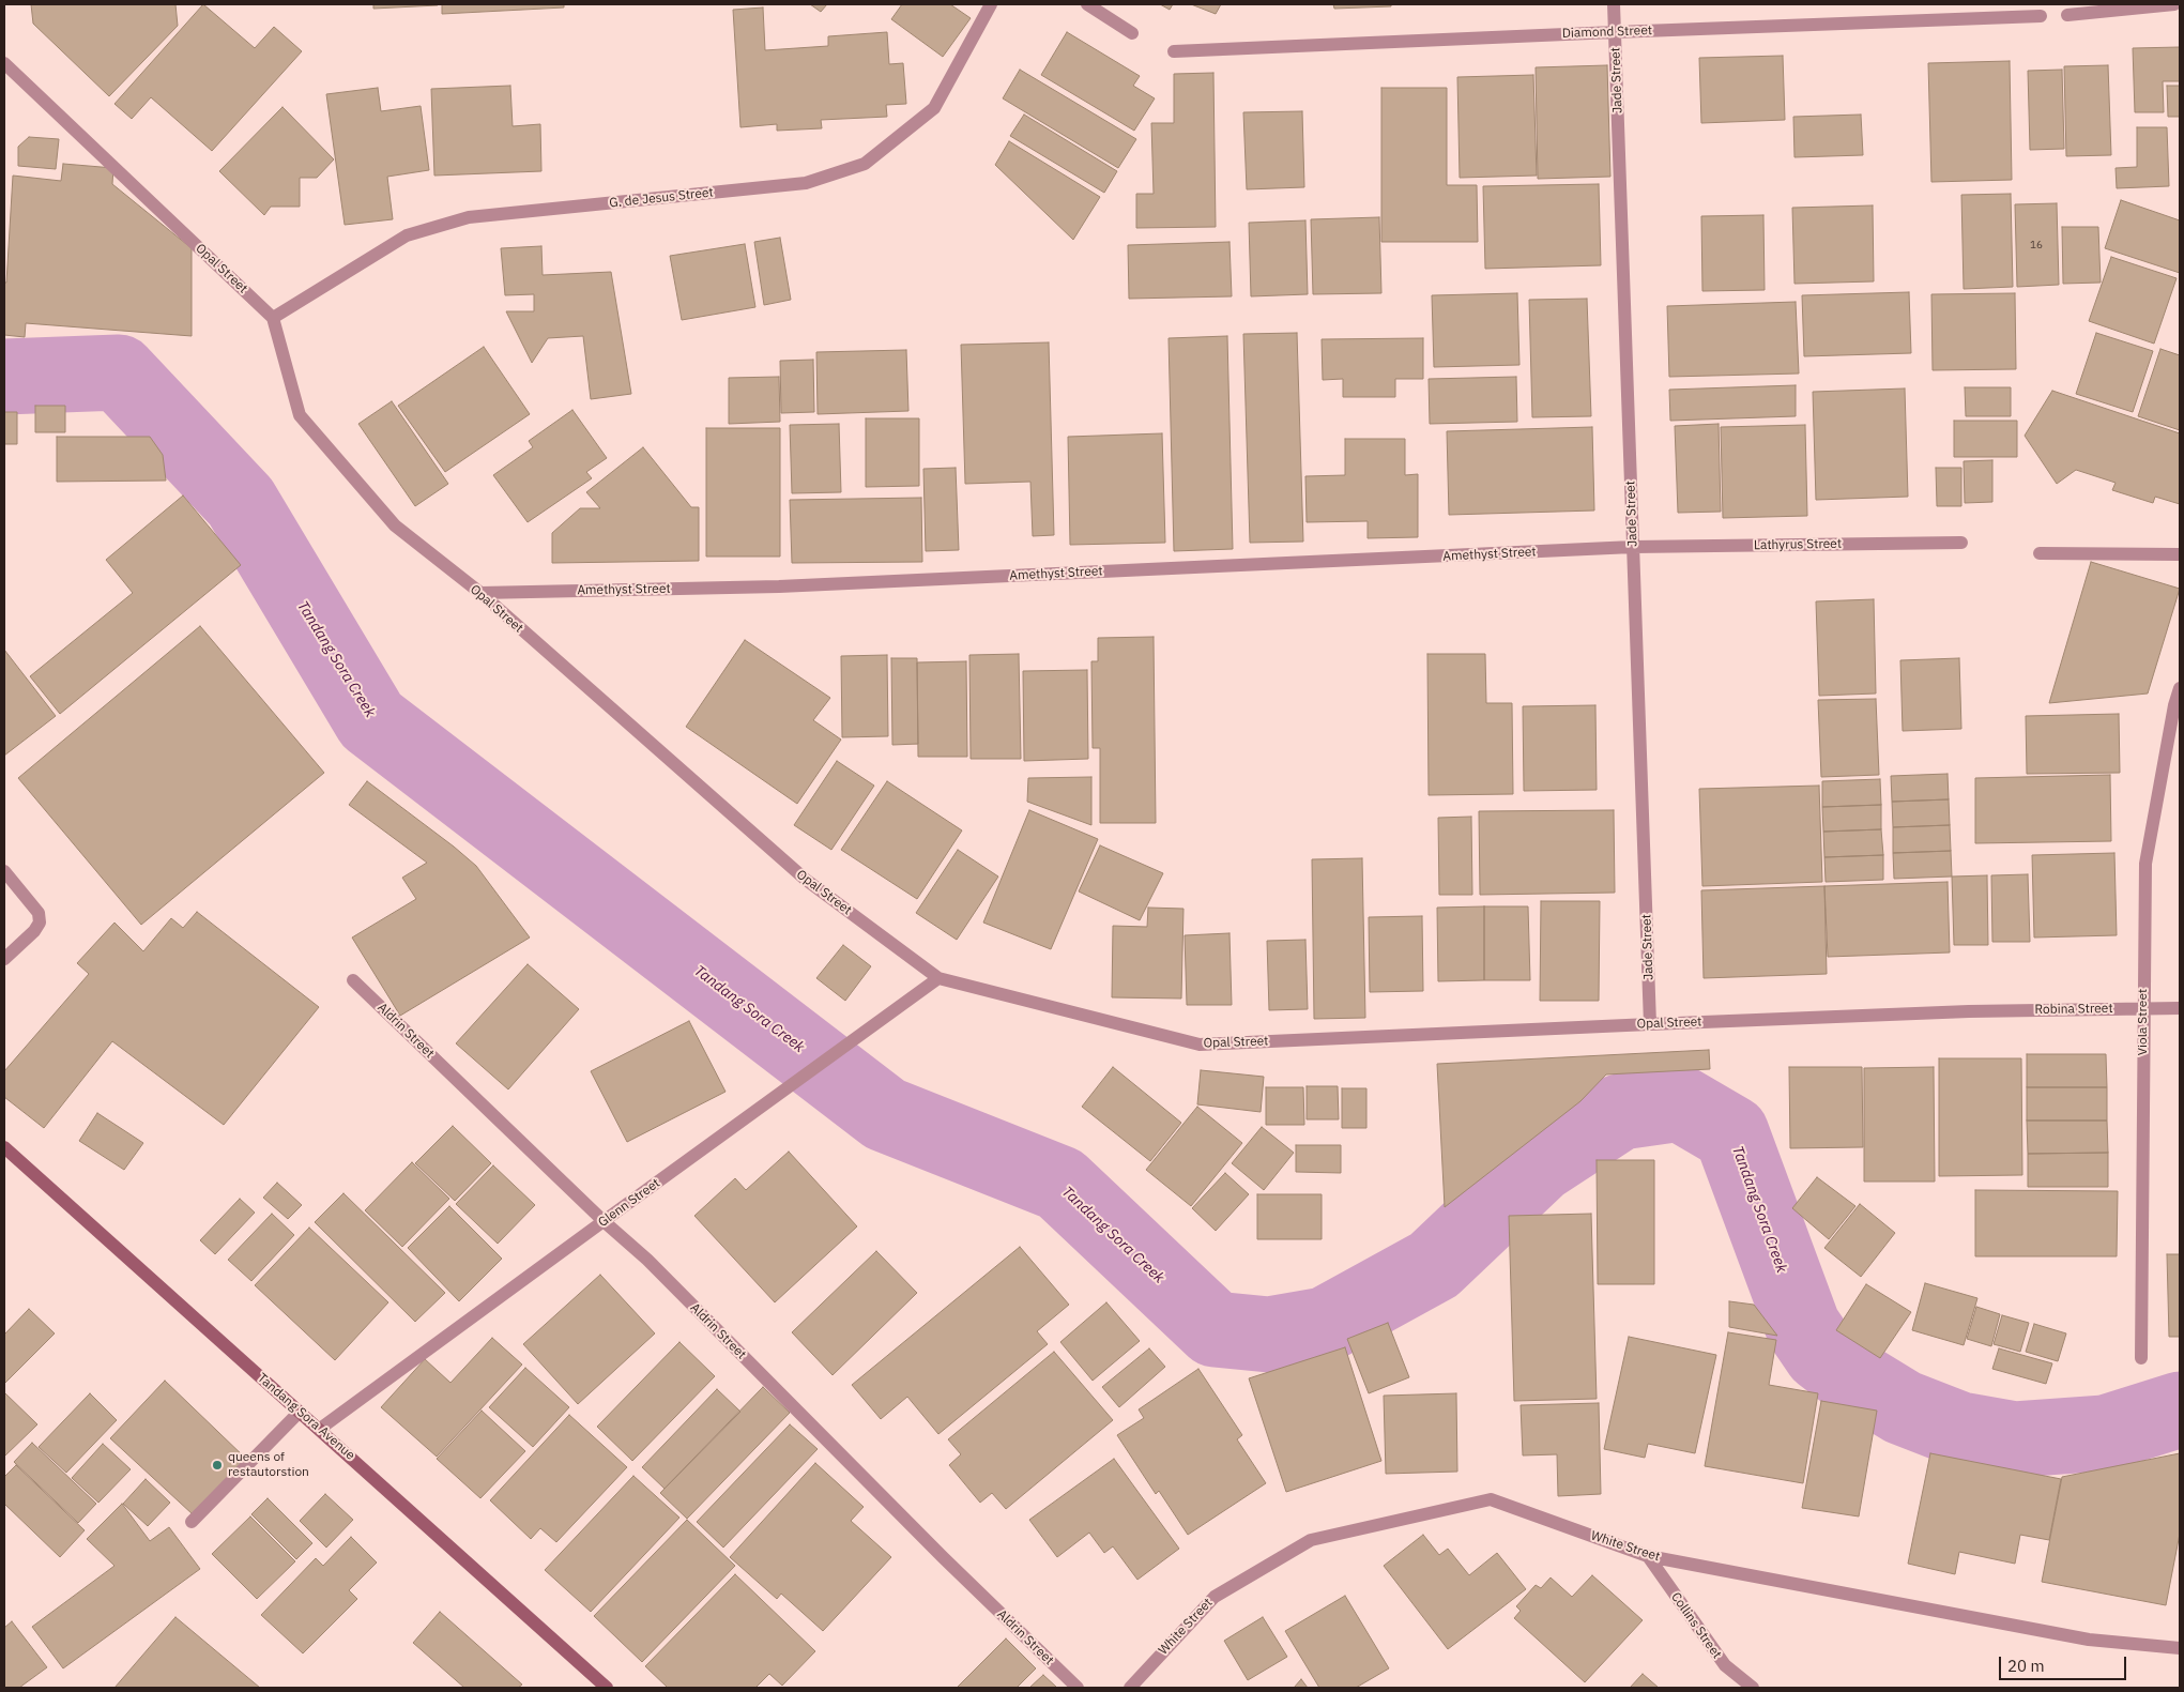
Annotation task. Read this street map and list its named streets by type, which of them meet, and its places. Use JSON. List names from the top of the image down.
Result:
{
  "streets": {
    "main road": ["Tandang Sora Avenue"],
    "street": [
      "Diamond Street",
      "Jade Street",
      "G. de Jesus Street",
      "Opal Street",
      "Lathyrus Street",
      "Amethyst Street",
      "Robina Street",
      "Viola Street",
      "Aldrin Street",
      "Glenn Street",
      "White Street",
      "Collins Street"
    ]
  },
  "crossings": [
    ["Diamond Street", "Jade Street"],
    ["Jade Street", "Opal Street"],
    ["Jade Street", "Lathyrus Street"],
    ["Jade Street", "Amethyst Street"],
    ["G. de Jesus Street", "Opal Street"],
    ["Opal Street", "Amethyst Street"],
    ["Opal Street", "Robina Street"],
    ["Opal Street", "Glenn Street"],
    ["Lathyrus Street", "Amethyst Street"],
    ["Robina Street", "Viola Street"],
    ["Aldrin Street", "Glenn Street"],
    ["Glenn Street", "Tandang Sora Avenue"],
    ["White Street", "Collins Street"]
  ],
  "water": ["Tandang Sora Creek"],
  "places": ["queens of restautorstion"],
  "house_numbers": ["16"],
  "scale_bar": "20 m"
}
